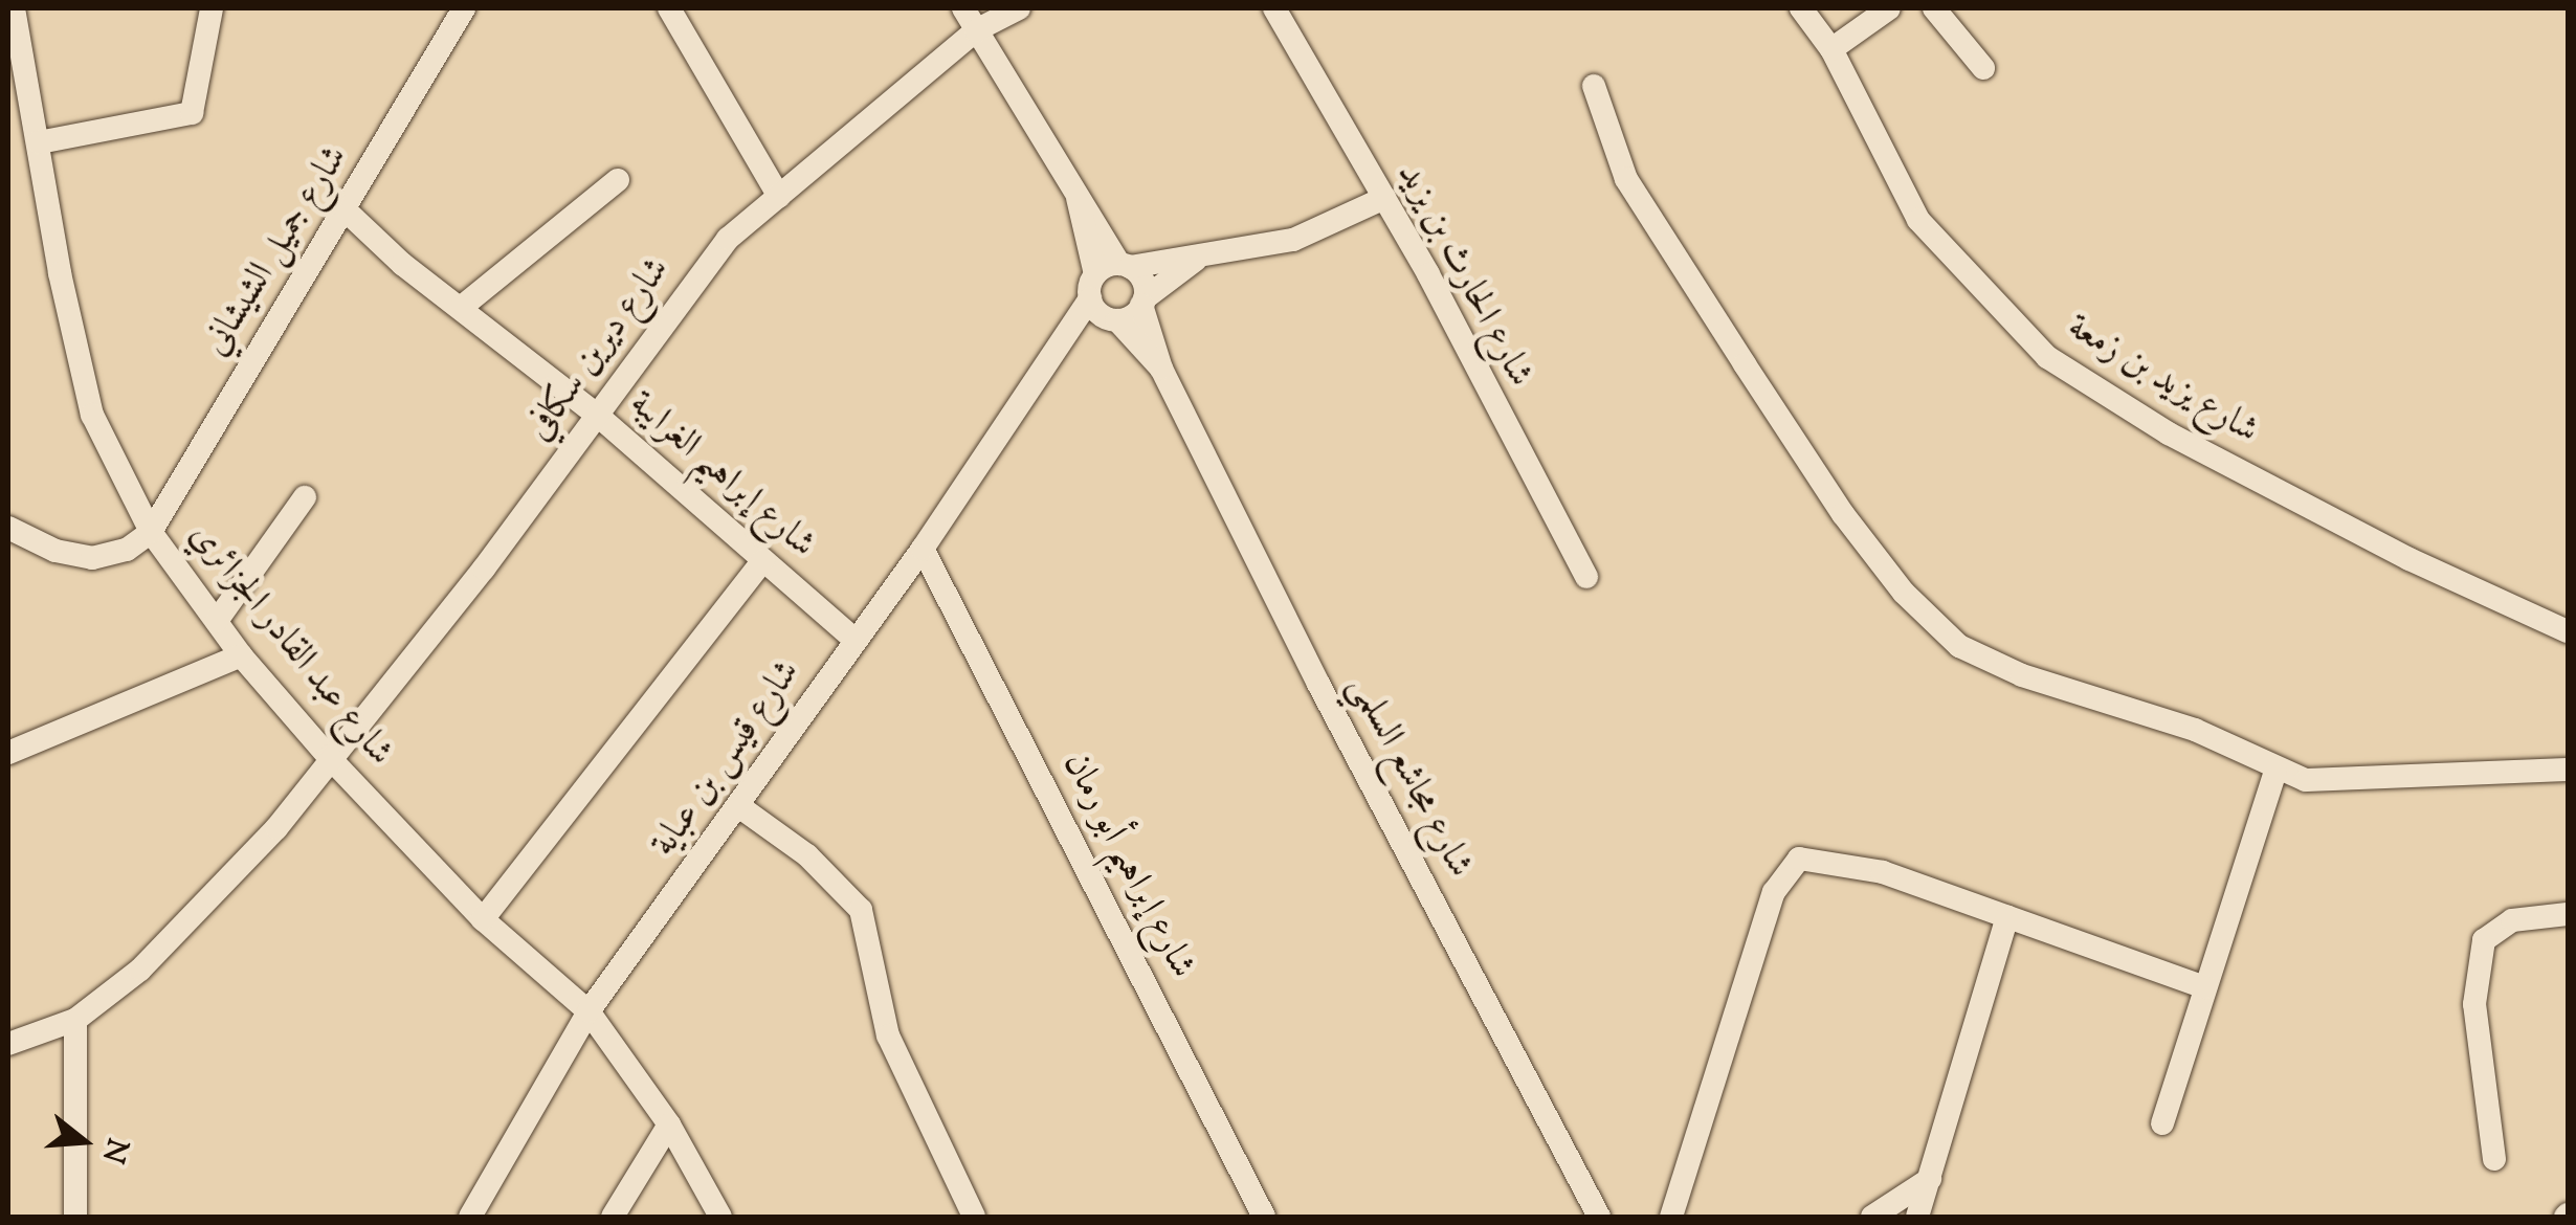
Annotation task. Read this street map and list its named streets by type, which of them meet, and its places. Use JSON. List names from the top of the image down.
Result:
{
  "streets": {
    "street": [
      "شارع جميل الشيشاني",
      "شارع الحارث بن يزيد",
      "شارع ديرين سكافي",
      "شارع يزيد بن زمعة",
      "شارع إبراهيم الغرايبة",
      "شارع عبد القادر الجزائري",
      "شارع قيس بن عباية",
      "شارع مجاشع السلمي",
      "شارع إبراهيم أبو رمان"
    ]
  },
  "crossings": [
    ["شارع جميل الشيشاني", "شارع إبراهيم الغرايبة"],
    ["شارع جميل الشيشاني", "شارع عبد القادر الجزائري"],
    ["شارع ديرين سكافي", "شارع إبراهيم الغرايبة"],
    ["شارع ديرين سكافي", "شارع عبد القادر الجزائري"],
    ["شارع إبراهيم الغرايبة", "شارع قيس بن عباية"],
    ["شارع عبد القادر الجزائري", "شارع قيس بن عباية"],
    ["شارع قيس بن عباية", "شارع مجاشع السلمي"],
    ["شارع قيس بن عباية", "شارع إبراهيم أبو رمان"]
  ],
  "north": "right"
}
